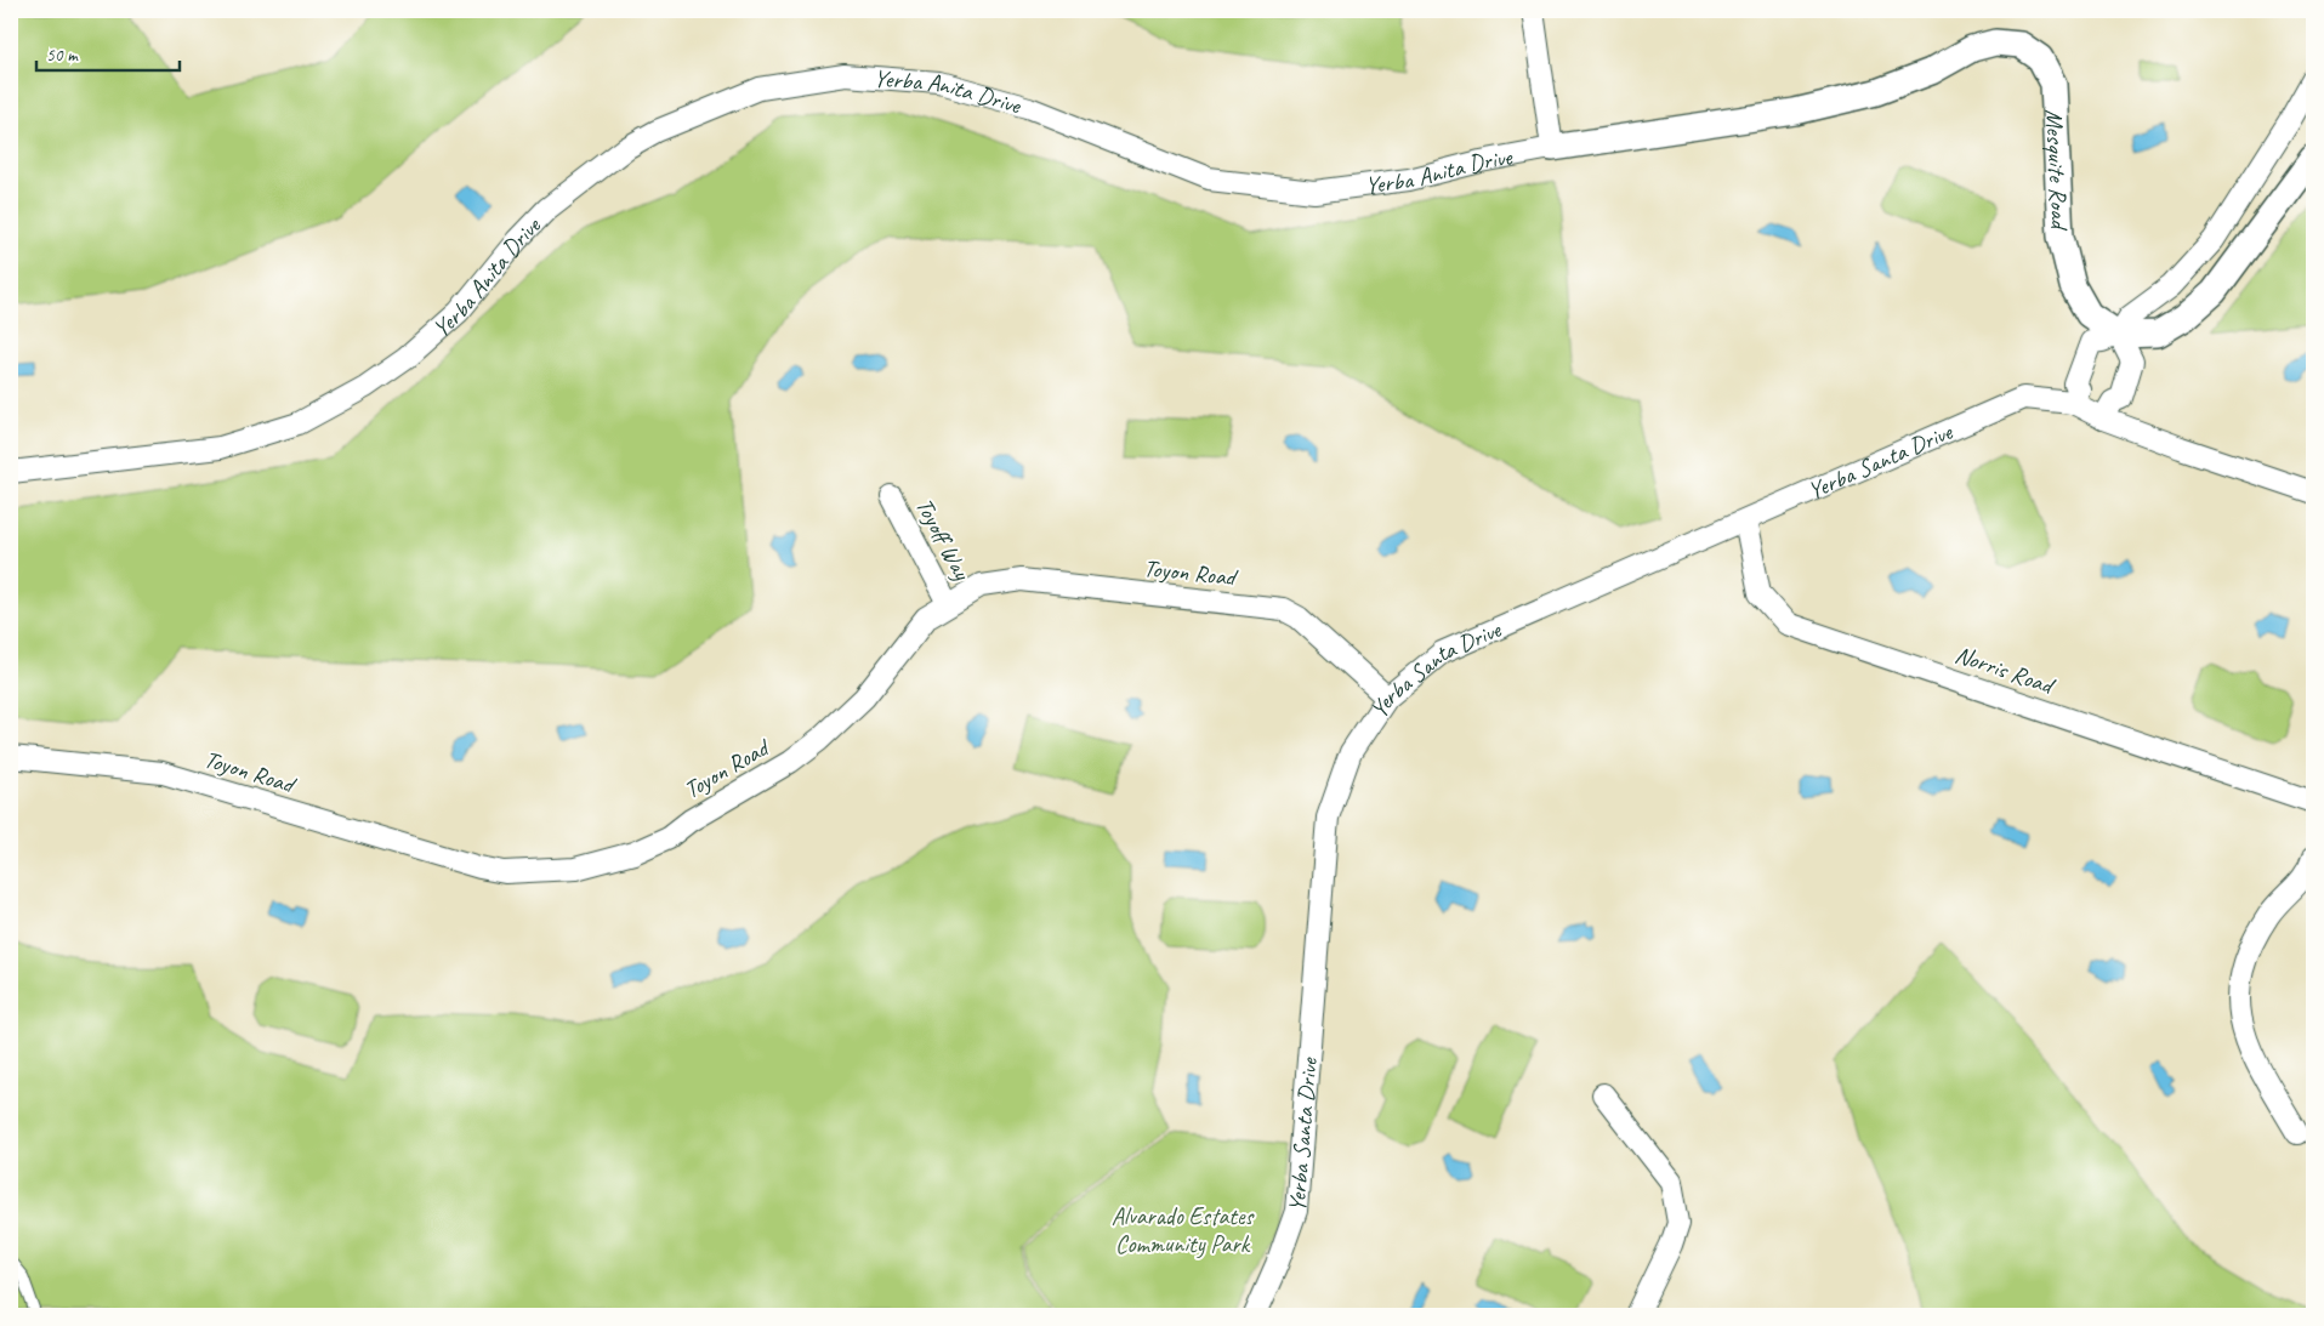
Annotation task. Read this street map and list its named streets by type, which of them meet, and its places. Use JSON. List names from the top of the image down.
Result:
{
  "streets": {
    "street": [
      "Yerba Anita Drive",
      "Mesquite Road",
      "Yerba Santa Drive",
      "Toyoff Way",
      "Toyon Road",
      "Norris Road"
    ]
  },
  "crossings": [
    ["Yerba Anita Drive", "Mesquite Road"],
    ["Yerba Santa Drive", "Toyon Road"],
    ["Yerba Santa Drive", "Norris Road"],
    ["Toyoff Way", "Toyon Road"]
  ],
  "parks": ["Alvarado Estates Community Park"],
  "scale_bar": "50 m"
}
